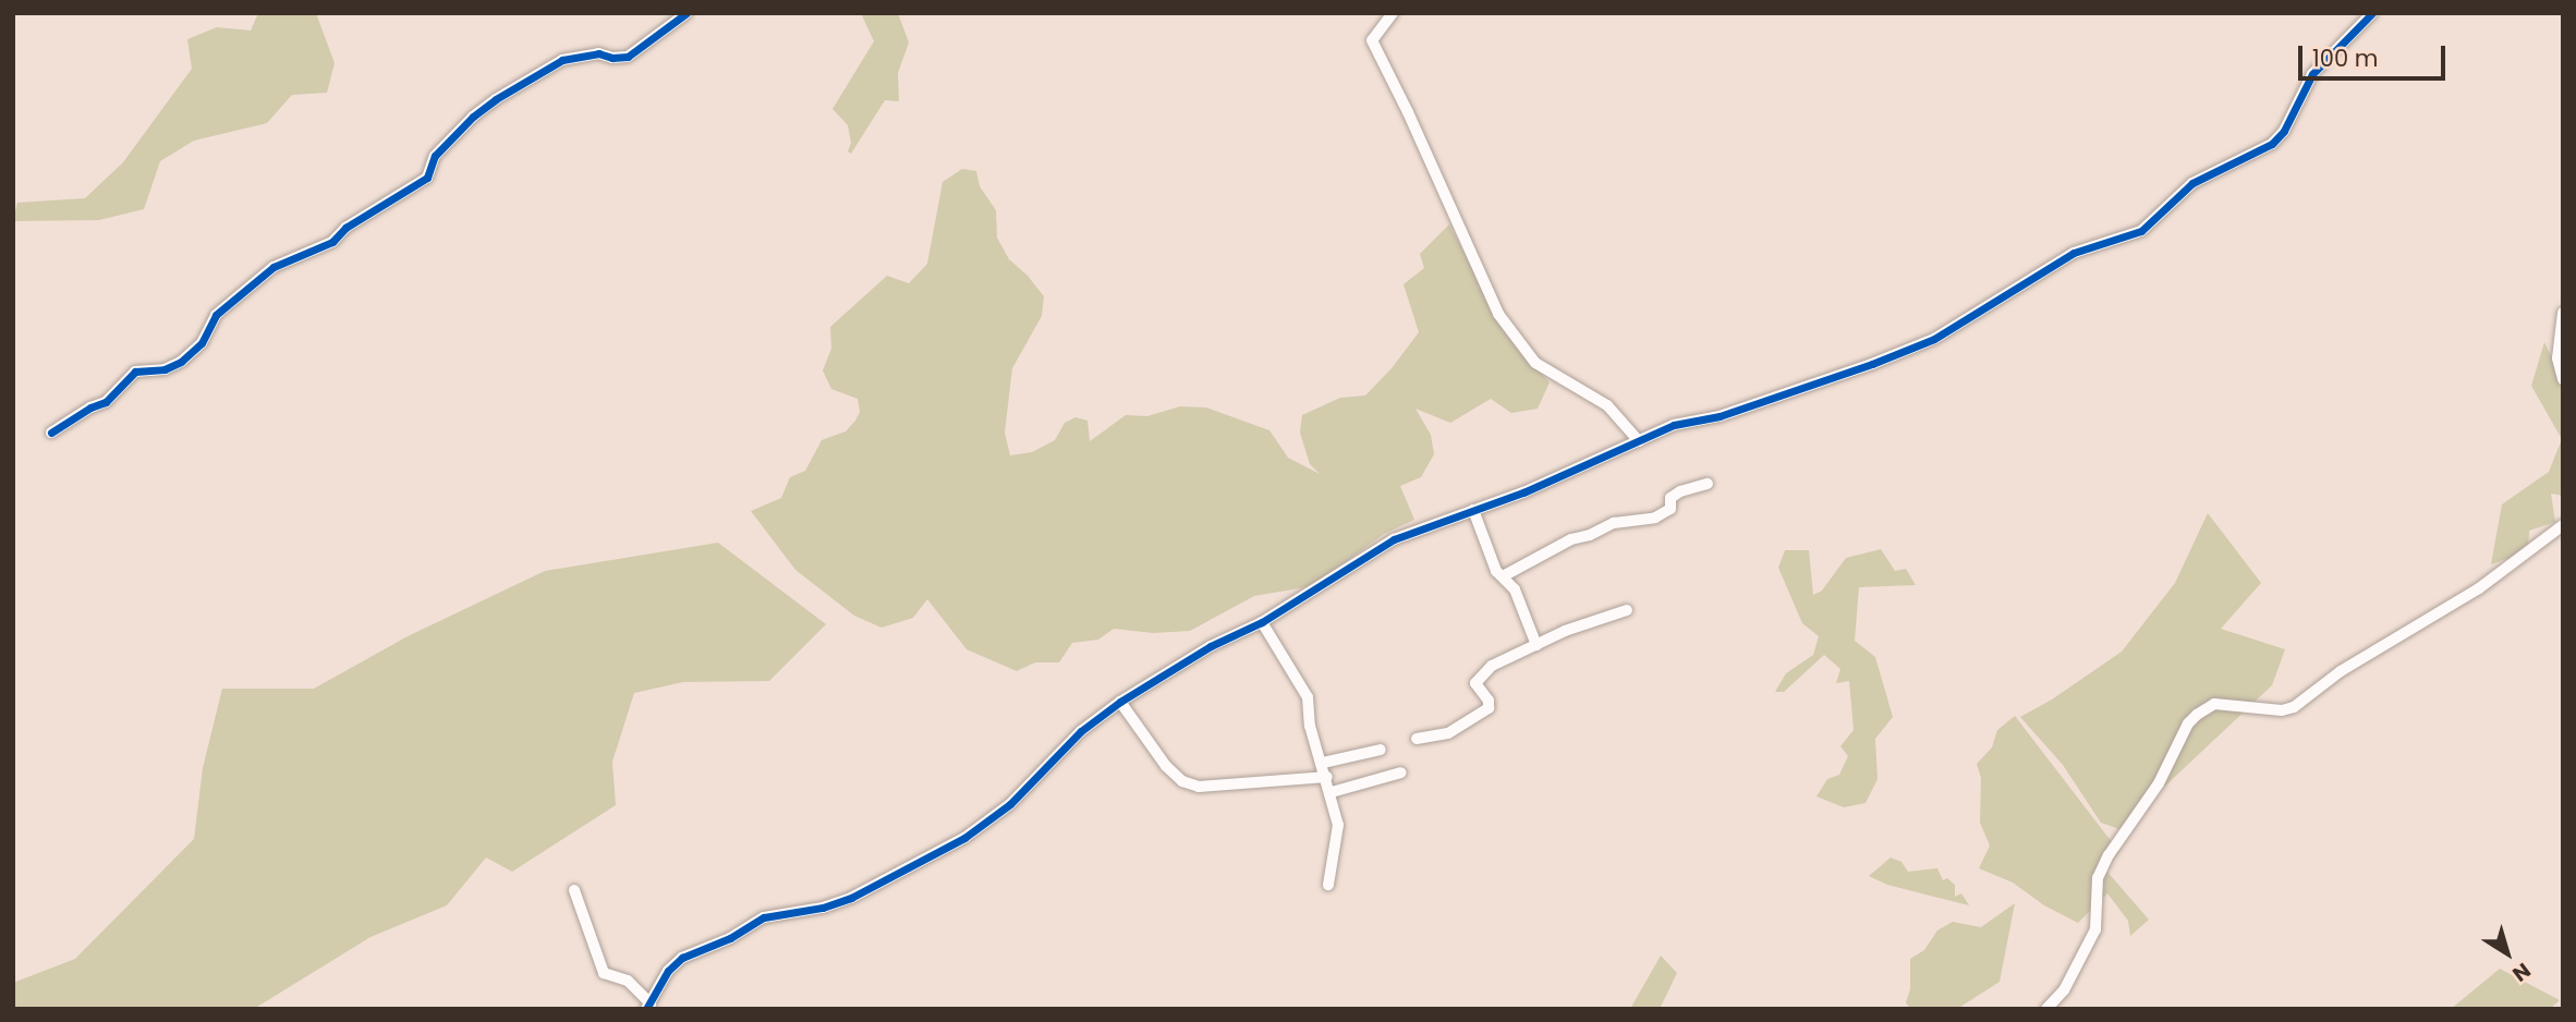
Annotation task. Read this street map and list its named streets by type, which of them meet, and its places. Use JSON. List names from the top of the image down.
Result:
{
  "scale_bar": "100 m",
  "north": "bottom right"
}
